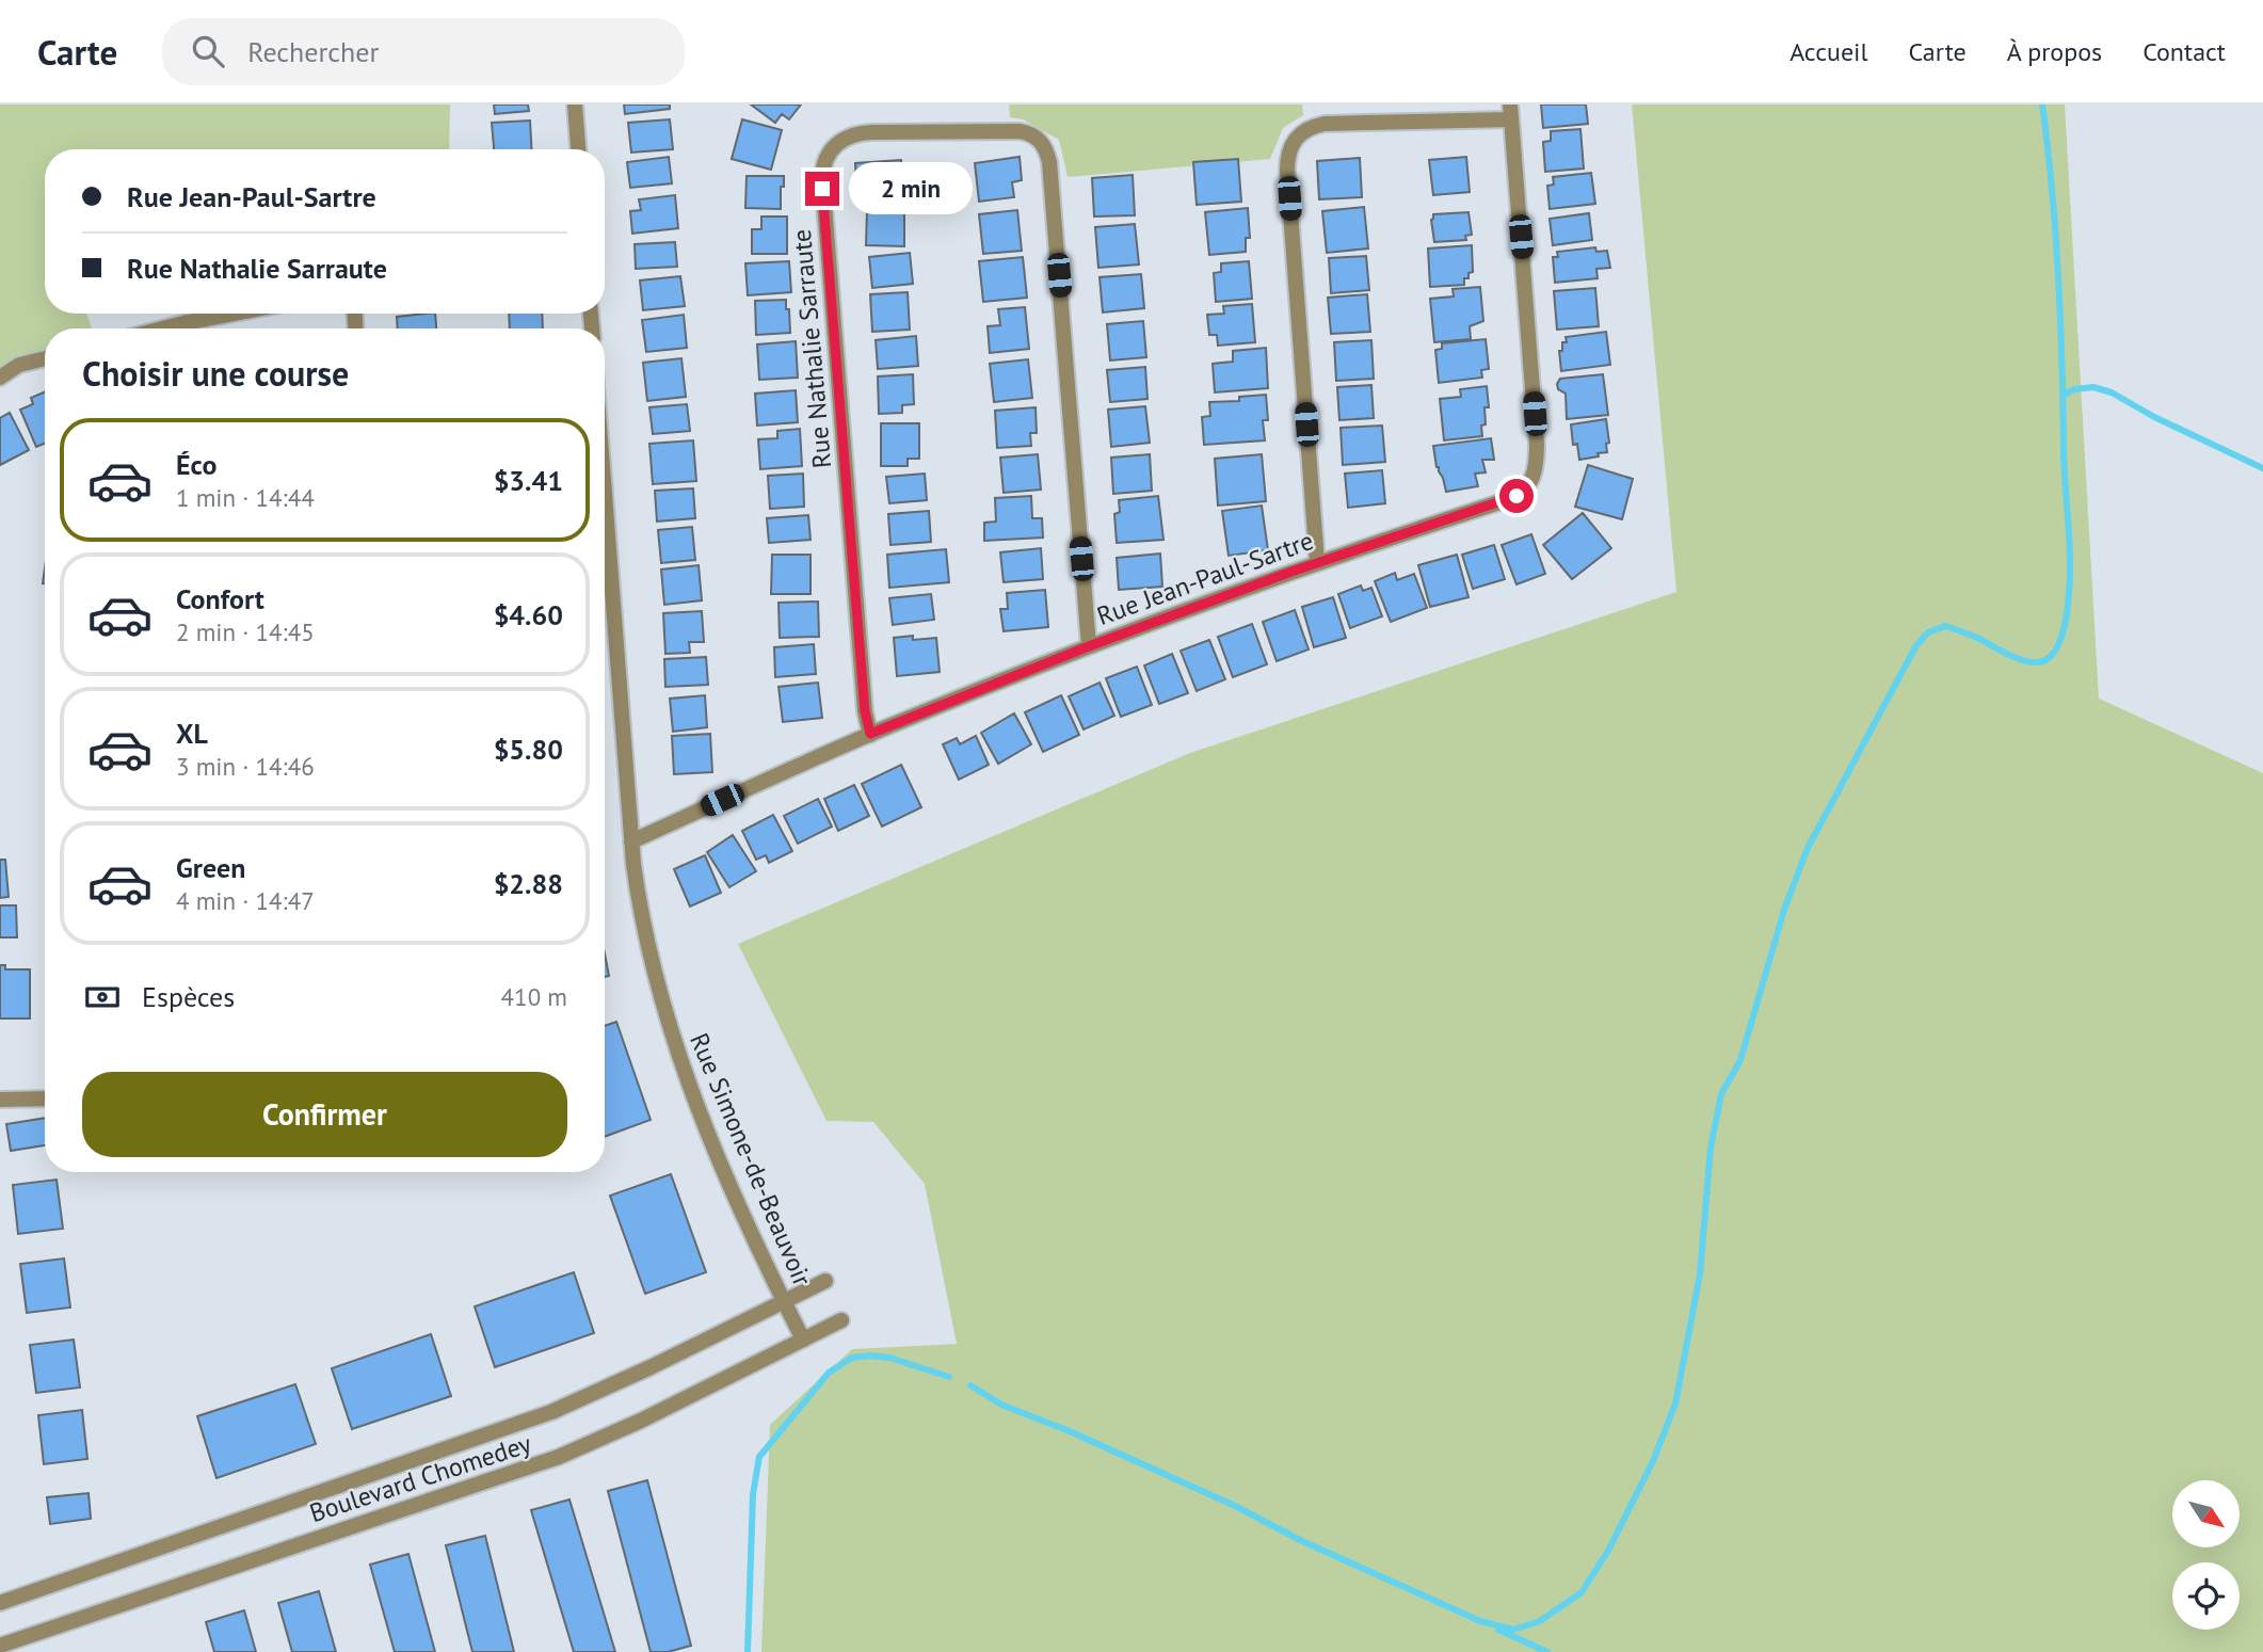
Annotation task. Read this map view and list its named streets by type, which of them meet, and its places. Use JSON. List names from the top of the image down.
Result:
{
  "streets": {
    "street": [
      "Rue Nathalie Sarraute",
      "Rue Jean-Paul-Sartre",
      "Rue Simone-de-Beauvoir",
      "Boulevard Chomedey"
    ]
  },
  "crossings": [
    ["Rue Nathalie Sarraute", "Rue Jean-Paul-Sartre"],
    ["Rue Jean-Paul-Sartre", "Rue Simone-de-Beauvoir"],
    ["Rue Simone-de-Beauvoir", "Boulevard Chomedey"]
  ],
  "north": "bottom right",
  "page": {
    "header": "Carte",
    "search": "Rechercher",
    "nav": [
      "Accueil",
      "Carte",
      "À propos",
      "Contact"
    ],
    "banner": ["Rue Jean-Paul-Sartre", "Rue Nathalie Sarraute"],
    "bubble": "2 min",
    "heading": "Choisir une course",
    "list": [
      {
        "name": "Éco",
        "note": "1 min · 14:44",
        "value": "$3.41"
      },
      {
        "name": "Confort",
        "note": "2 min · 14:45",
        "value": "$4.60"
      },
      {
        "name": "XL",
        "note": "3 min · 14:46",
        "value": "$5.80"
      },
      {
        "name": "Green",
        "note": "4 min · 14:47",
        "value": "$2.88"
      }
    ],
    "pay": ["Espèces", "410 m"],
    "buttons": "Confirmer"
  }
}
